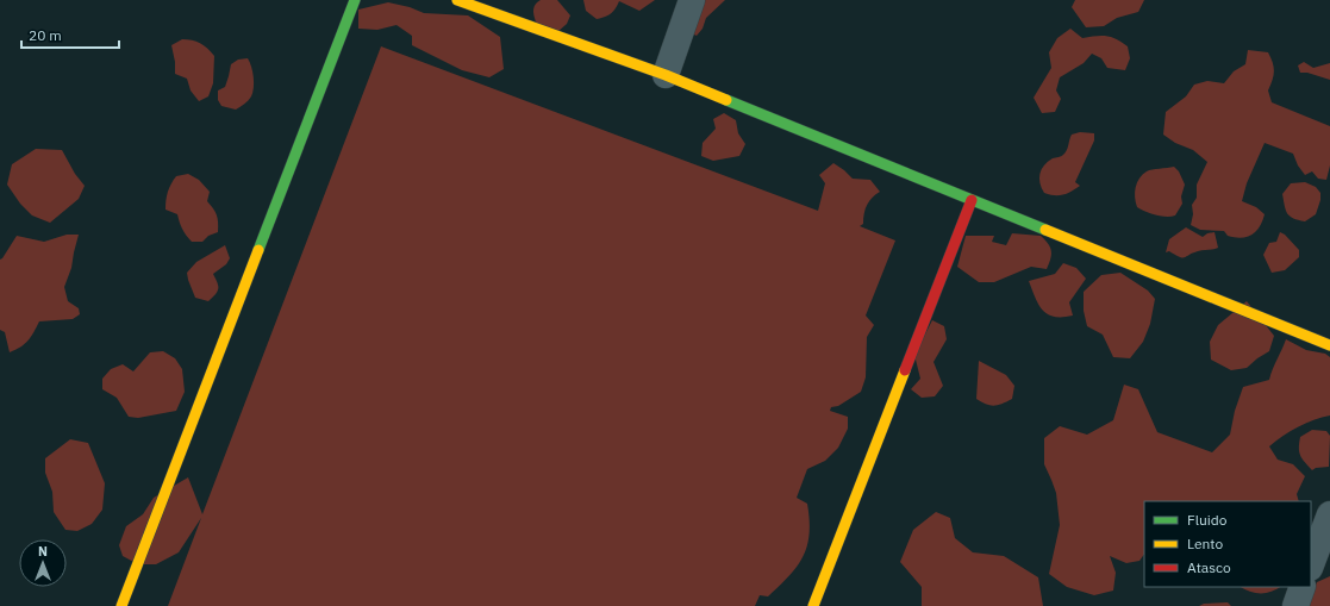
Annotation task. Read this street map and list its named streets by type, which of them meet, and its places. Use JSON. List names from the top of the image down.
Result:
{
  "legend": ["Fluido", "Lento", "Atasco"],
  "scale_bar": "20 m",
  "north": "top"
}
